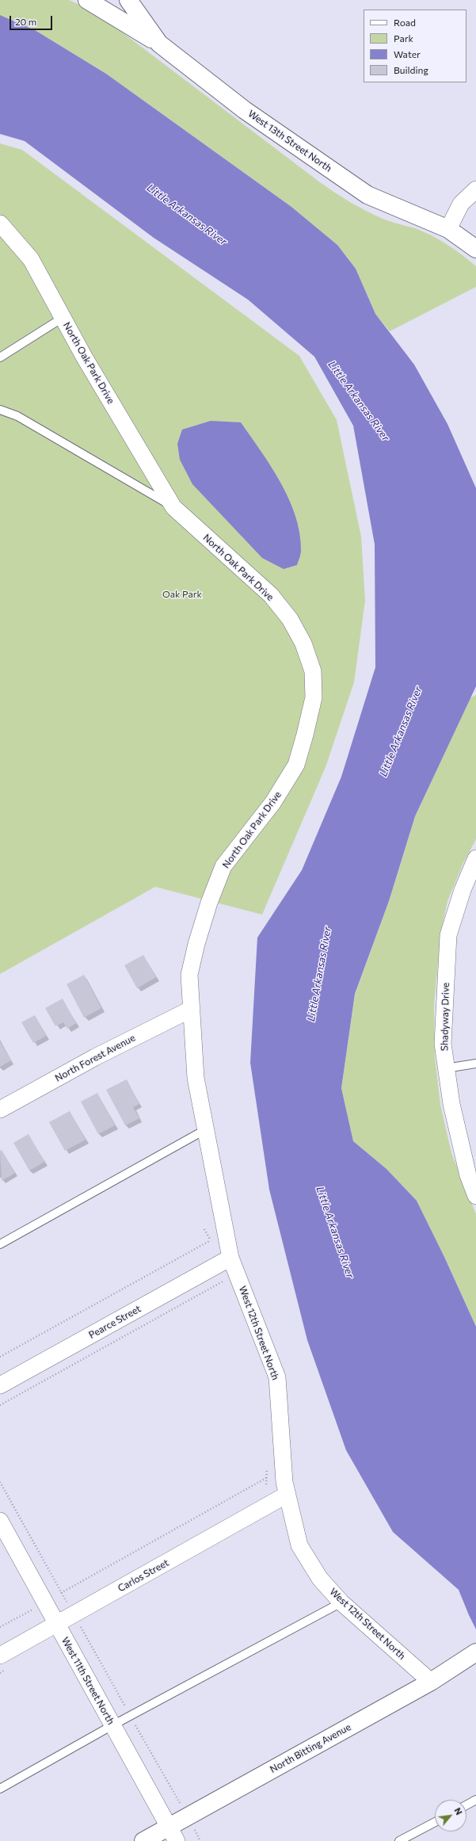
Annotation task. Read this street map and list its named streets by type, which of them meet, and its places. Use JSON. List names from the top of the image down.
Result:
{
  "streets": {
    "street": [
      "West 13th Street North",
      "North Oak Park Drive",
      "Shadyway Drive",
      "North Forest Avenue",
      "Pearce Street",
      "West 12th Street North",
      "Carlos Street",
      "West 11th Street North",
      "North Bitting Avenue"
    ]
  },
  "crossings": [
    ["North Oak Park Drive", "North Forest Avenue"],
    ["North Oak Park Drive", "West 12th Street North"],
    ["North Forest Avenue", "West 12th Street North"],
    ["Pearce Street", "West 12th Street North"],
    ["West 12th Street North", "Carlos Street"],
    ["West 12th Street North", "North Bitting Avenue"],
    ["Carlos Street", "West 11th Street North"],
    ["West 11th Street North", "North Bitting Avenue"]
  ],
  "water": ["Little Arkansas River"],
  "parks": ["Oak Park"],
  "legend": [
    "Road",
    "Park",
    "Water",
    "Building"
  ],
  "scale_bar": "20 m",
  "north": "top right"
}
